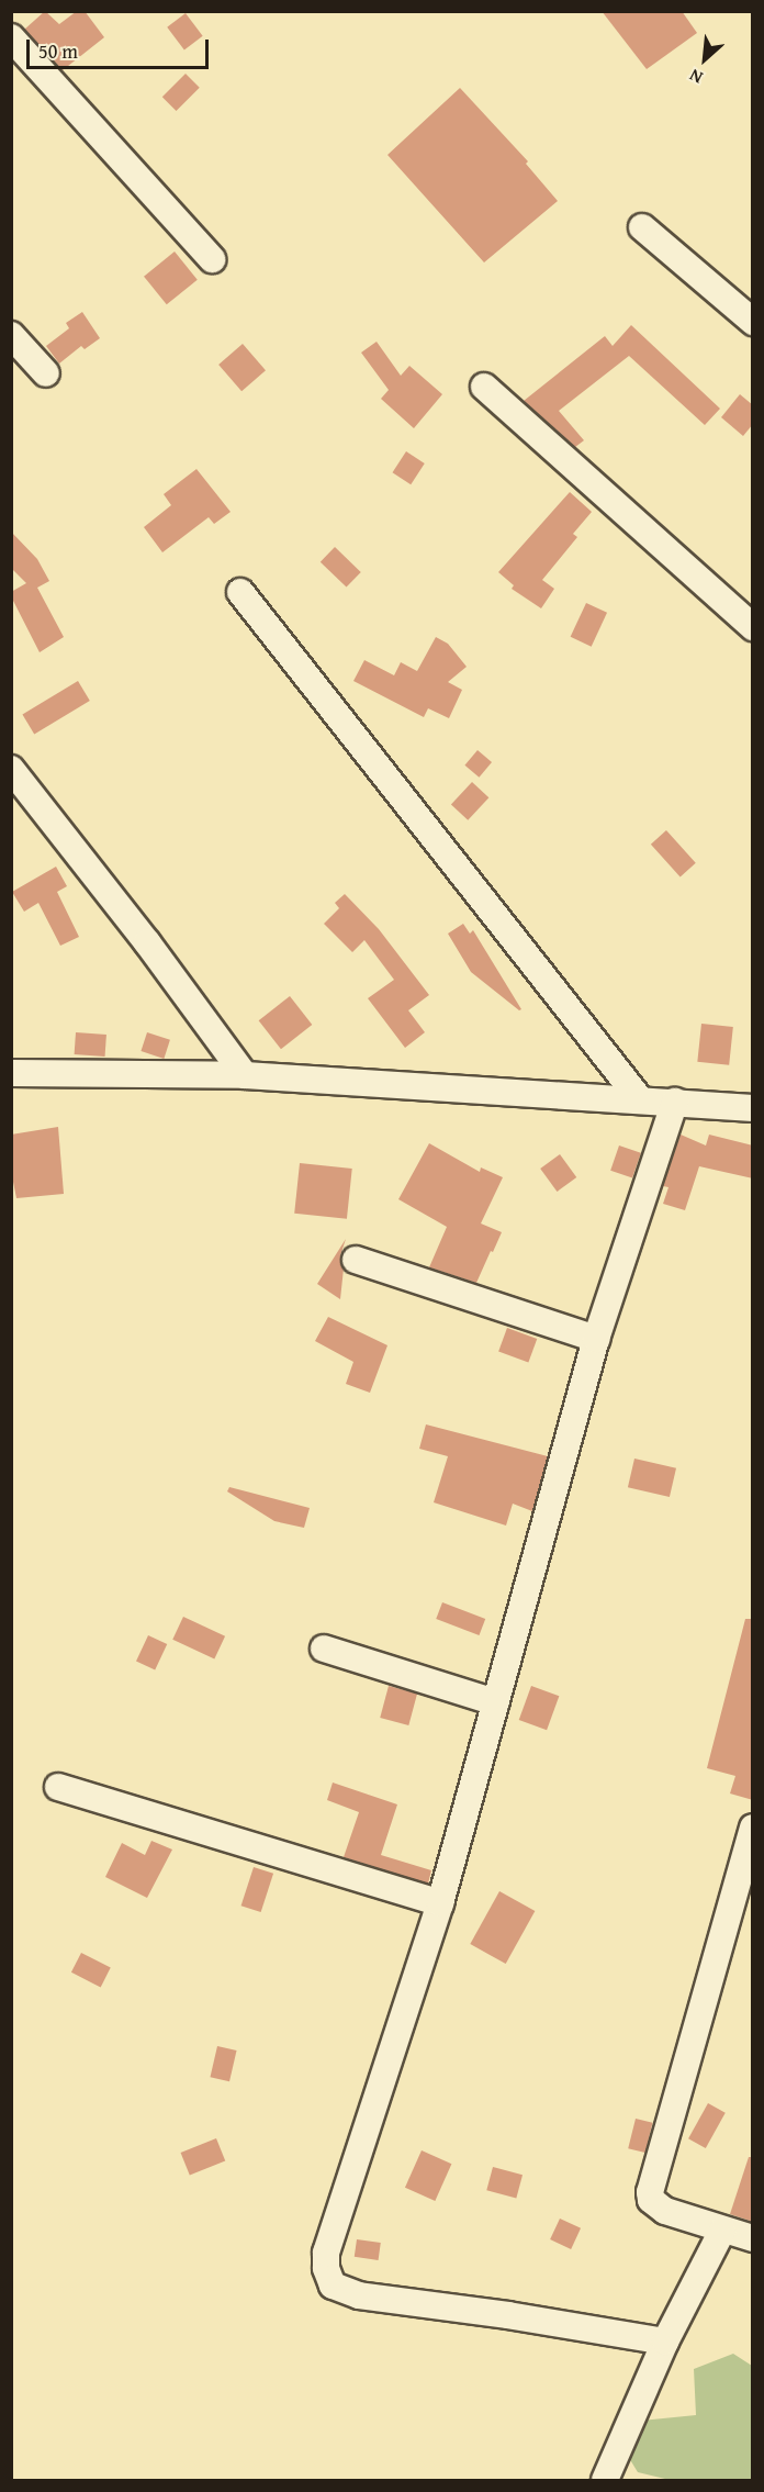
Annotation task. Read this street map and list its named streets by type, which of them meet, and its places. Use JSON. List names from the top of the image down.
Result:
{
  "scale_bar": "50 m",
  "north": "bottom left"
}
